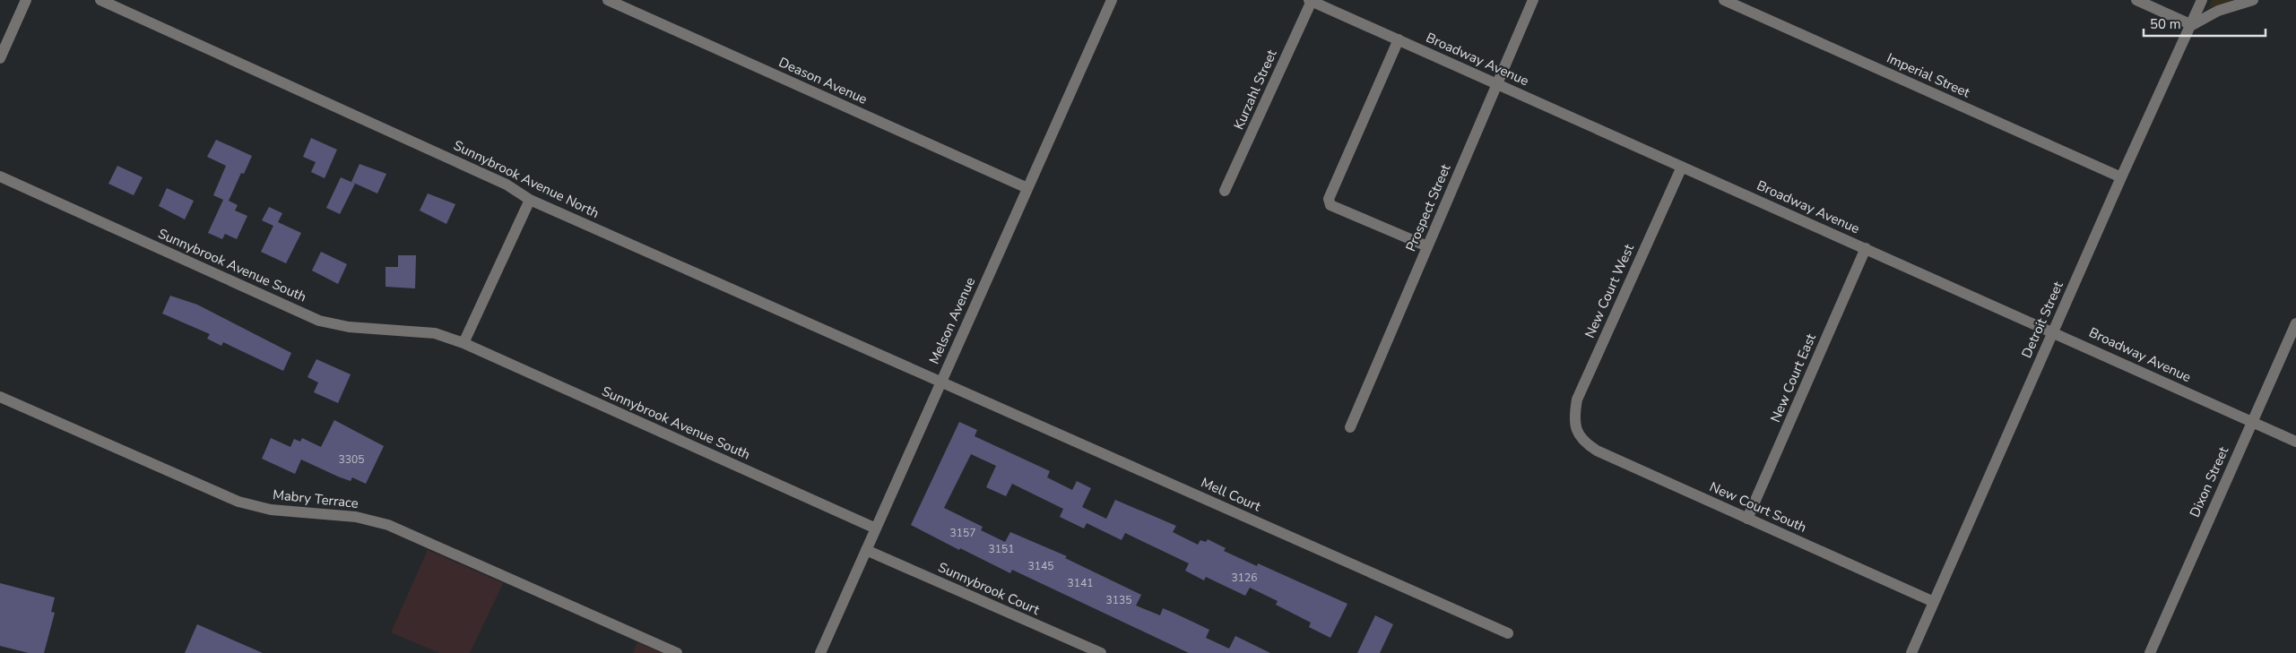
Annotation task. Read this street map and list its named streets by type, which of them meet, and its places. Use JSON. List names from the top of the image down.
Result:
{
  "streets": {
    "street": [
      "Broadway Avenue",
      "Imperial Street",
      "Deason Avenue",
      "Kurzahl Street",
      "Sunnybrook Avenue North",
      "Prospect Street",
      "Sunnybrook Avenue South",
      "New Court West",
      "Detroit Street",
      "Melson Avenue",
      "New Court East",
      "Dixon Street",
      "Mell Court",
      "Mabry Terrace",
      "New Court South",
      "Sunnybrook Court"
    ]
  },
  "crossings": [
    ["Broadway Avenue", "Kurzahl Street"],
    ["Broadway Avenue", "Prospect Street"],
    ["Broadway Avenue", "New Court West"],
    ["Broadway Avenue", "Detroit Street"],
    ["Broadway Avenue", "New Court East"],
    ["Broadway Avenue", "Dixon Street"],
    ["Imperial Street", "Detroit Street"],
    ["Deason Avenue", "Melson Avenue"],
    ["Sunnybrook Avenue North", "Melson Avenue"],
    ["Sunnybrook Avenue North", "Mell Court"],
    ["Sunnybrook Avenue South", "Melson Avenue"],
    ["New Court West", "New Court South"],
    ["Detroit Street", "New Court South"],
    ["Melson Avenue", "Mell Court"],
    ["Melson Avenue", "Sunnybrook Court"],
    ["New Court East", "New Court South"]
  ],
  "house_numbers": [
    "3305",
    "3157",
    "3151",
    "3145",
    "3126",
    "3141",
    "3135"
  ],
  "scale_bar": "50 m"
}
